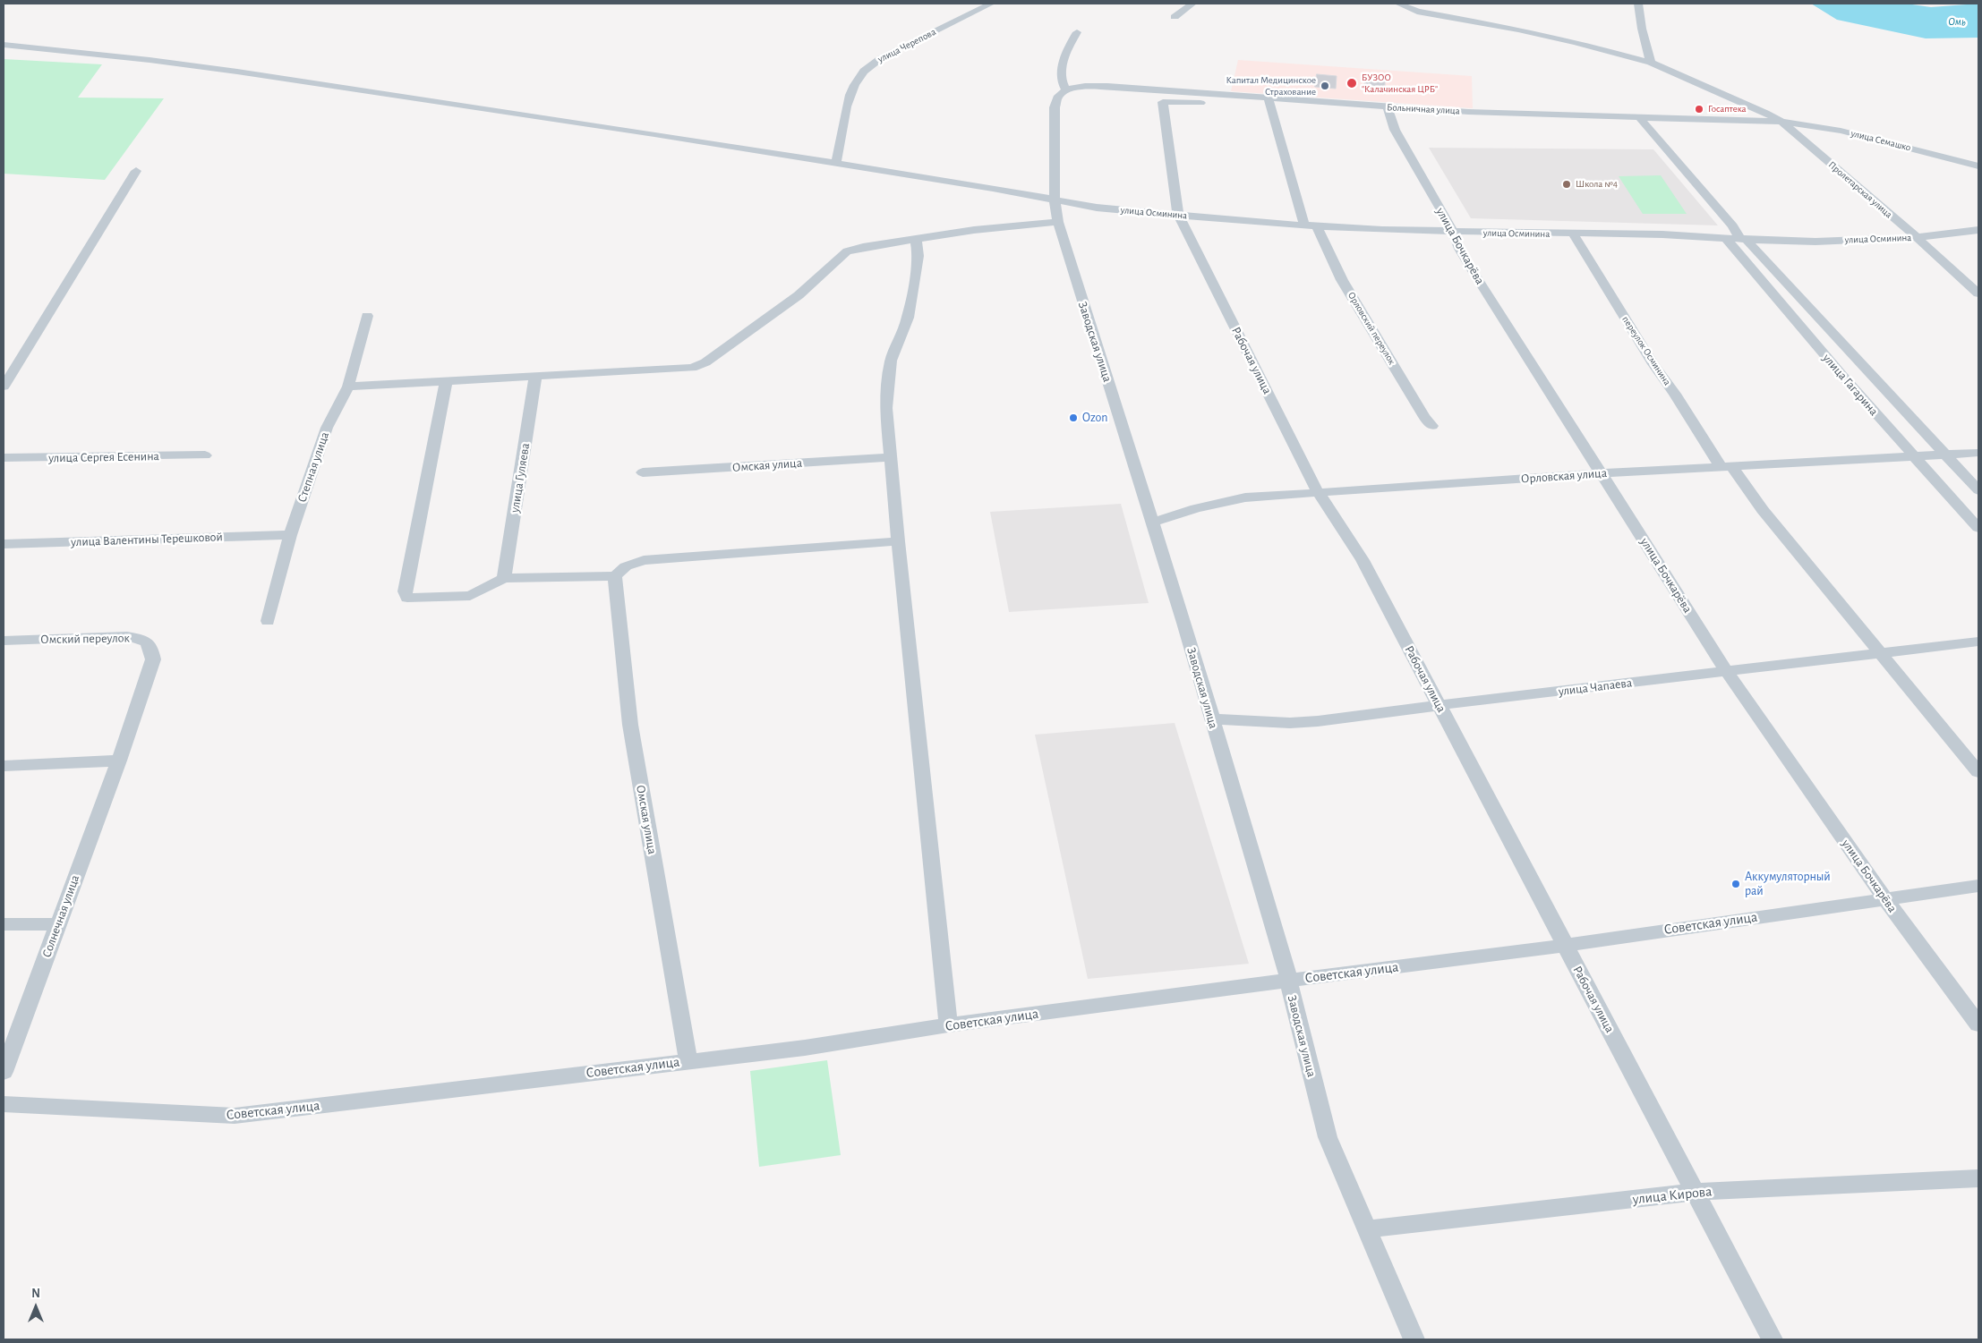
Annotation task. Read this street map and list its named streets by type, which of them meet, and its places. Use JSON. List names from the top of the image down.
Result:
{
  "streets": {
    "street": [
      "улица Черепова",
      "Больничная улица",
      "улица Семашко",
      "Пролетарская улица",
      "улица Осминина",
      "улица Бочкарёва",
      "Орловский переулок",
      "Заводская улица",
      "переулок Осминина",
      "Рабочая улица",
      "улица Гагарина",
      "улица Сергея Есенина",
      "Омская улица",
      "Степная улица",
      "Орловская улица",
      "улица Гуляева",
      "улица Валентины Терешковой",
      "Омский переулок",
      "улица Чапаева",
      "Солнечная улица",
      "Советская улица",
      "улица Кирова"
    ]
  },
  "crossings": [
    ["улица Черепова", "улица Осминина"],
    ["Больничная улица", "улица Семашко"],
    ["Больничная улица", "Пролетарская улица"],
    ["Больничная улица", "улица Бочкарёва"],
    ["Больничная улица", "Заводская улица"],
    ["Больничная улица", "Рабочая улица"],
    ["Больничная улица", "улица Гагарина"],
    ["улица Семашко", "Пролетарская улица"],
    ["Пролетарская улица", "улица Осминина"],
    ["улица Осминина", "улица Бочкарёва"],
    ["улица Осминина", "Орловский переулок"],
    ["улица Осминина", "Заводская улица"],
    ["улица Осминина", "переулок Осминина"],
    ["улица Осминина", "Рабочая улица"],
    ["улица Осминина", "улица Гагарина"],
    ["улица Бочкарёва", "Орловская улица"],
    ["улица Бочкарёва", "улица Чапаева"],
    ["улица Бочкарёва", "Советская улица"],
    ["Заводская улица", "Орловская улица"],
    ["Заводская улица", "улица Чапаева"],
    ["Заводская улица", "Советская улица"],
    ["Заводская улица", "улица Кирова"],
    ["переулок Осминина", "Орловская улица"],
    ["переулок Осминина", "улица Чапаева"],
    ["Рабочая улица", "Орловская улица"],
    ["Рабочая улица", "улица Чапаева"],
    ["Рабочая улица", "Советская улица"],
    ["Рабочая улица", "улица Кирова"],
    ["улица Гагарина", "Орловская улица"],
    ["Омская улица", "Советская улица"],
    ["Степная улица", "улица Валентины Терешковой"],
    ["Омский переулок", "Солнечная улица"]
  ],
  "water": ["Омь"],
  "places": [
    "БУЗОО \"Калачинская ЦРБ\"",
    "Капитал Медицинское Страхование",
    "Госаптека",
    "Школа №4",
    "Ozon",
    "Аккумуляторный рай"
  ],
  "north": "top"
}
